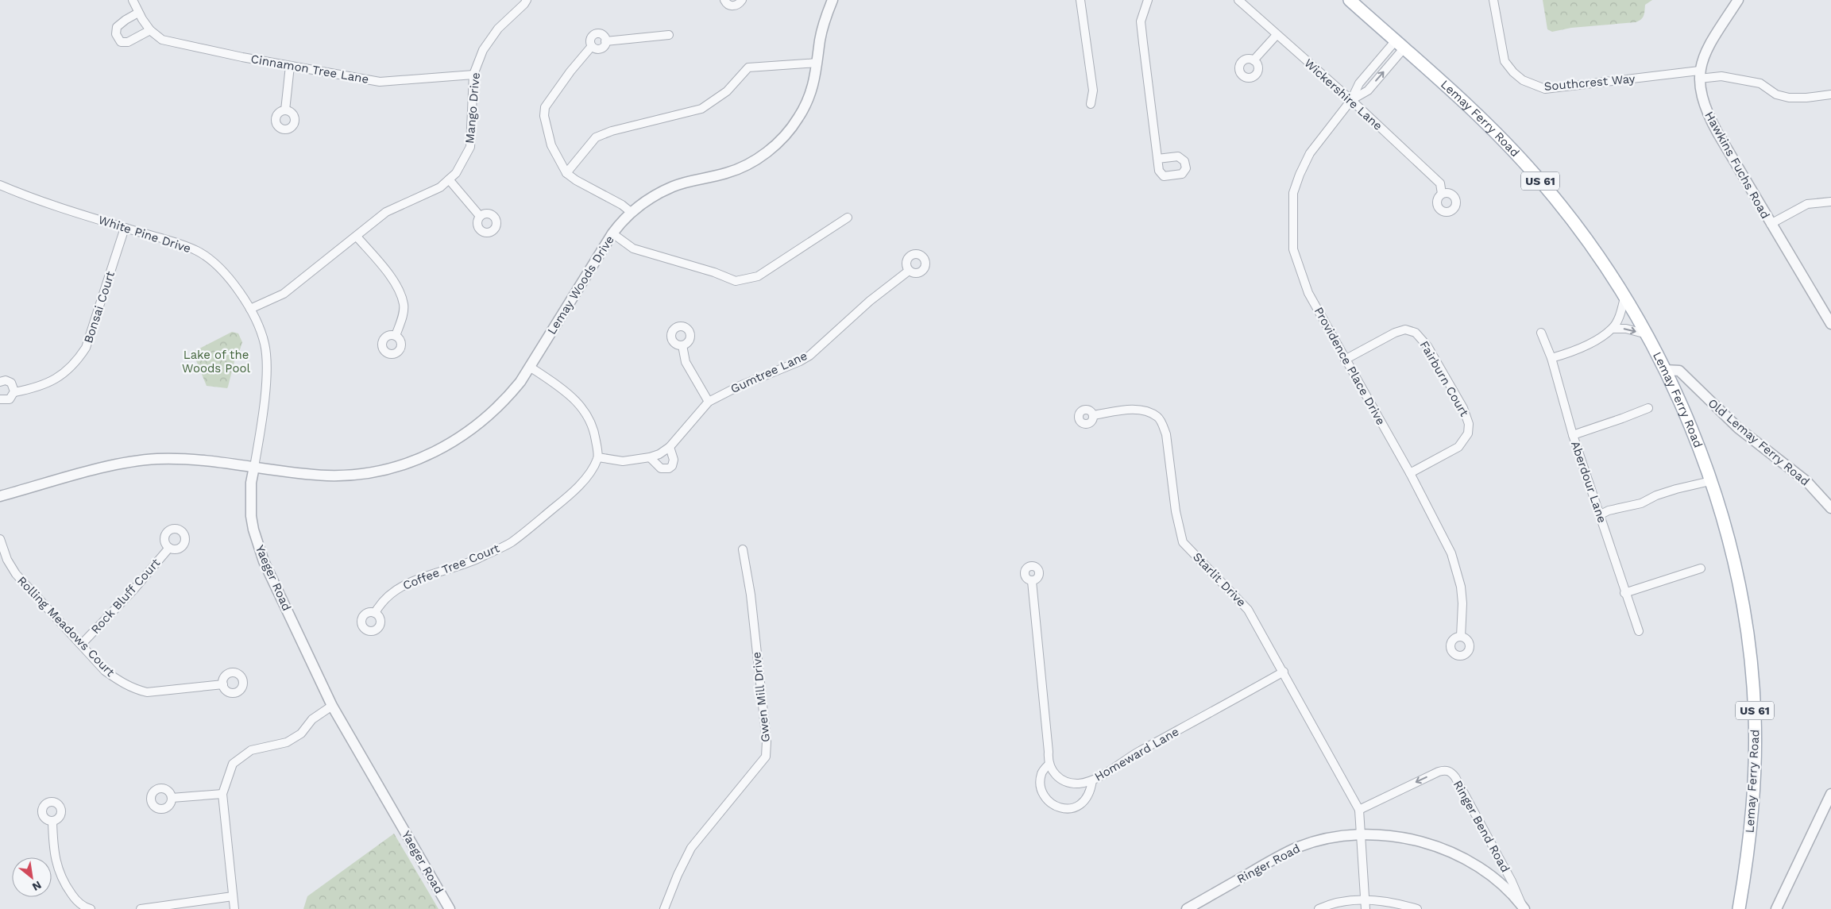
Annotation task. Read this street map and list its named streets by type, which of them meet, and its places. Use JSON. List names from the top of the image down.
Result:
{
  "streets": {
    "main road": ["Lemay Ferry Road", "US 61"],
    "street": [
      "Cinnamon Tree Lane",
      "Southcrest Way",
      "Wickershire Lane",
      "Mango Drive",
      "Hawkins Fuchs Road",
      "White Pine Drive",
      "Lemay Woods Drive",
      "Bonsai Court",
      "Providence Place Drive",
      "Gumtree Lane",
      "Fairburn Court",
      "Old Lemay Ferry Road",
      "Aberdour Lane",
      "Coffee Tree Court",
      "Yaeger Road",
      "Starlit Drive",
      "Rock Bluff Court",
      "Rolling Meadows Court",
      "Gwen Mill Drive",
      "Homeward Lane",
      "Ringer Bend Road",
      "Ringer Road"
    ]
  },
  "crossings": [
    ["Cinnamon Tree Lane", "Mango Drive"],
    ["Southcrest Way", "Hawkins Fuchs Road"],
    ["Wickershire Lane", "Providence Place Drive"],
    ["Mango Drive", "White Pine Drive"],
    ["Lemay Ferry Road", "Providence Place Drive"],
    ["Lemay Ferry Road", "Old Lemay Ferry Road"],
    ["White Pine Drive", "Lemay Woods Drive"],
    ["White Pine Drive", "Bonsai Court"],
    ["White Pine Drive", "Yaeger Road"],
    ["Lemay Woods Drive", "Yaeger Road"],
    ["Providence Place Drive", "Fairburn Court"],
    ["Gumtree Lane", "Coffee Tree Court"],
    ["Starlit Drive", "Homeward Lane"],
    ["Starlit Drive", "Ringer Bend Road"],
    ["Starlit Drive", "Ringer Road"],
    ["Rock Bluff Court", "Rolling Meadows Court"],
    ["Ringer Bend Road", "Ringer Road"]
  ],
  "parks": ["Lake of the Woods Pool"],
  "north": "bottom right"
}
